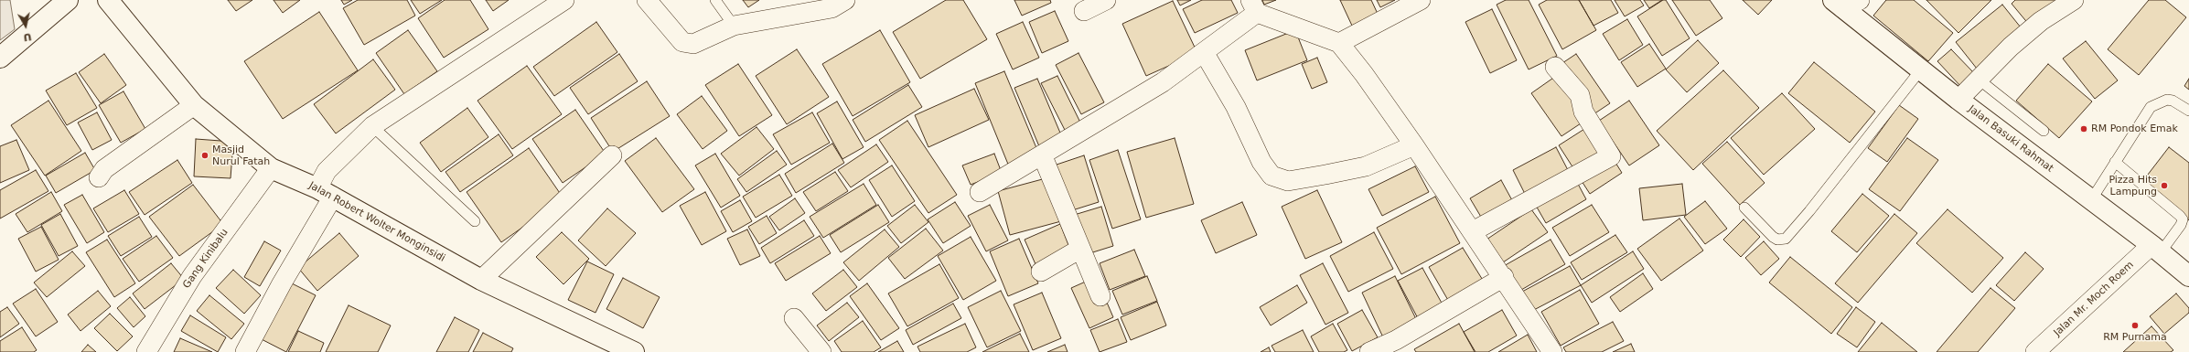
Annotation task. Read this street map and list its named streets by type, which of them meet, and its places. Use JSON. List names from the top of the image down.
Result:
{
  "streets": {
    "main road": ["Jalan Basuki Rahmat", "Jalan Robert Wolter Monginsidi"],
    "street": ["Gang Kinibalu", "Jalan Mr. Moch Roem"]
  },
  "crossings": [
    ["Jalan Basuki Rahmat", "Jalan Mr. Moch Roem"],
    ["Jalan Robert Wolter Monginsidi", "Gang Kinibalu"]
  ],
  "places": [
    "RM Pondok Emak",
    "Masjid Nurul Fatah",
    "Pizza Hits Lampung",
    "RM Purnama"
  ],
  "north": "bottom"
}
